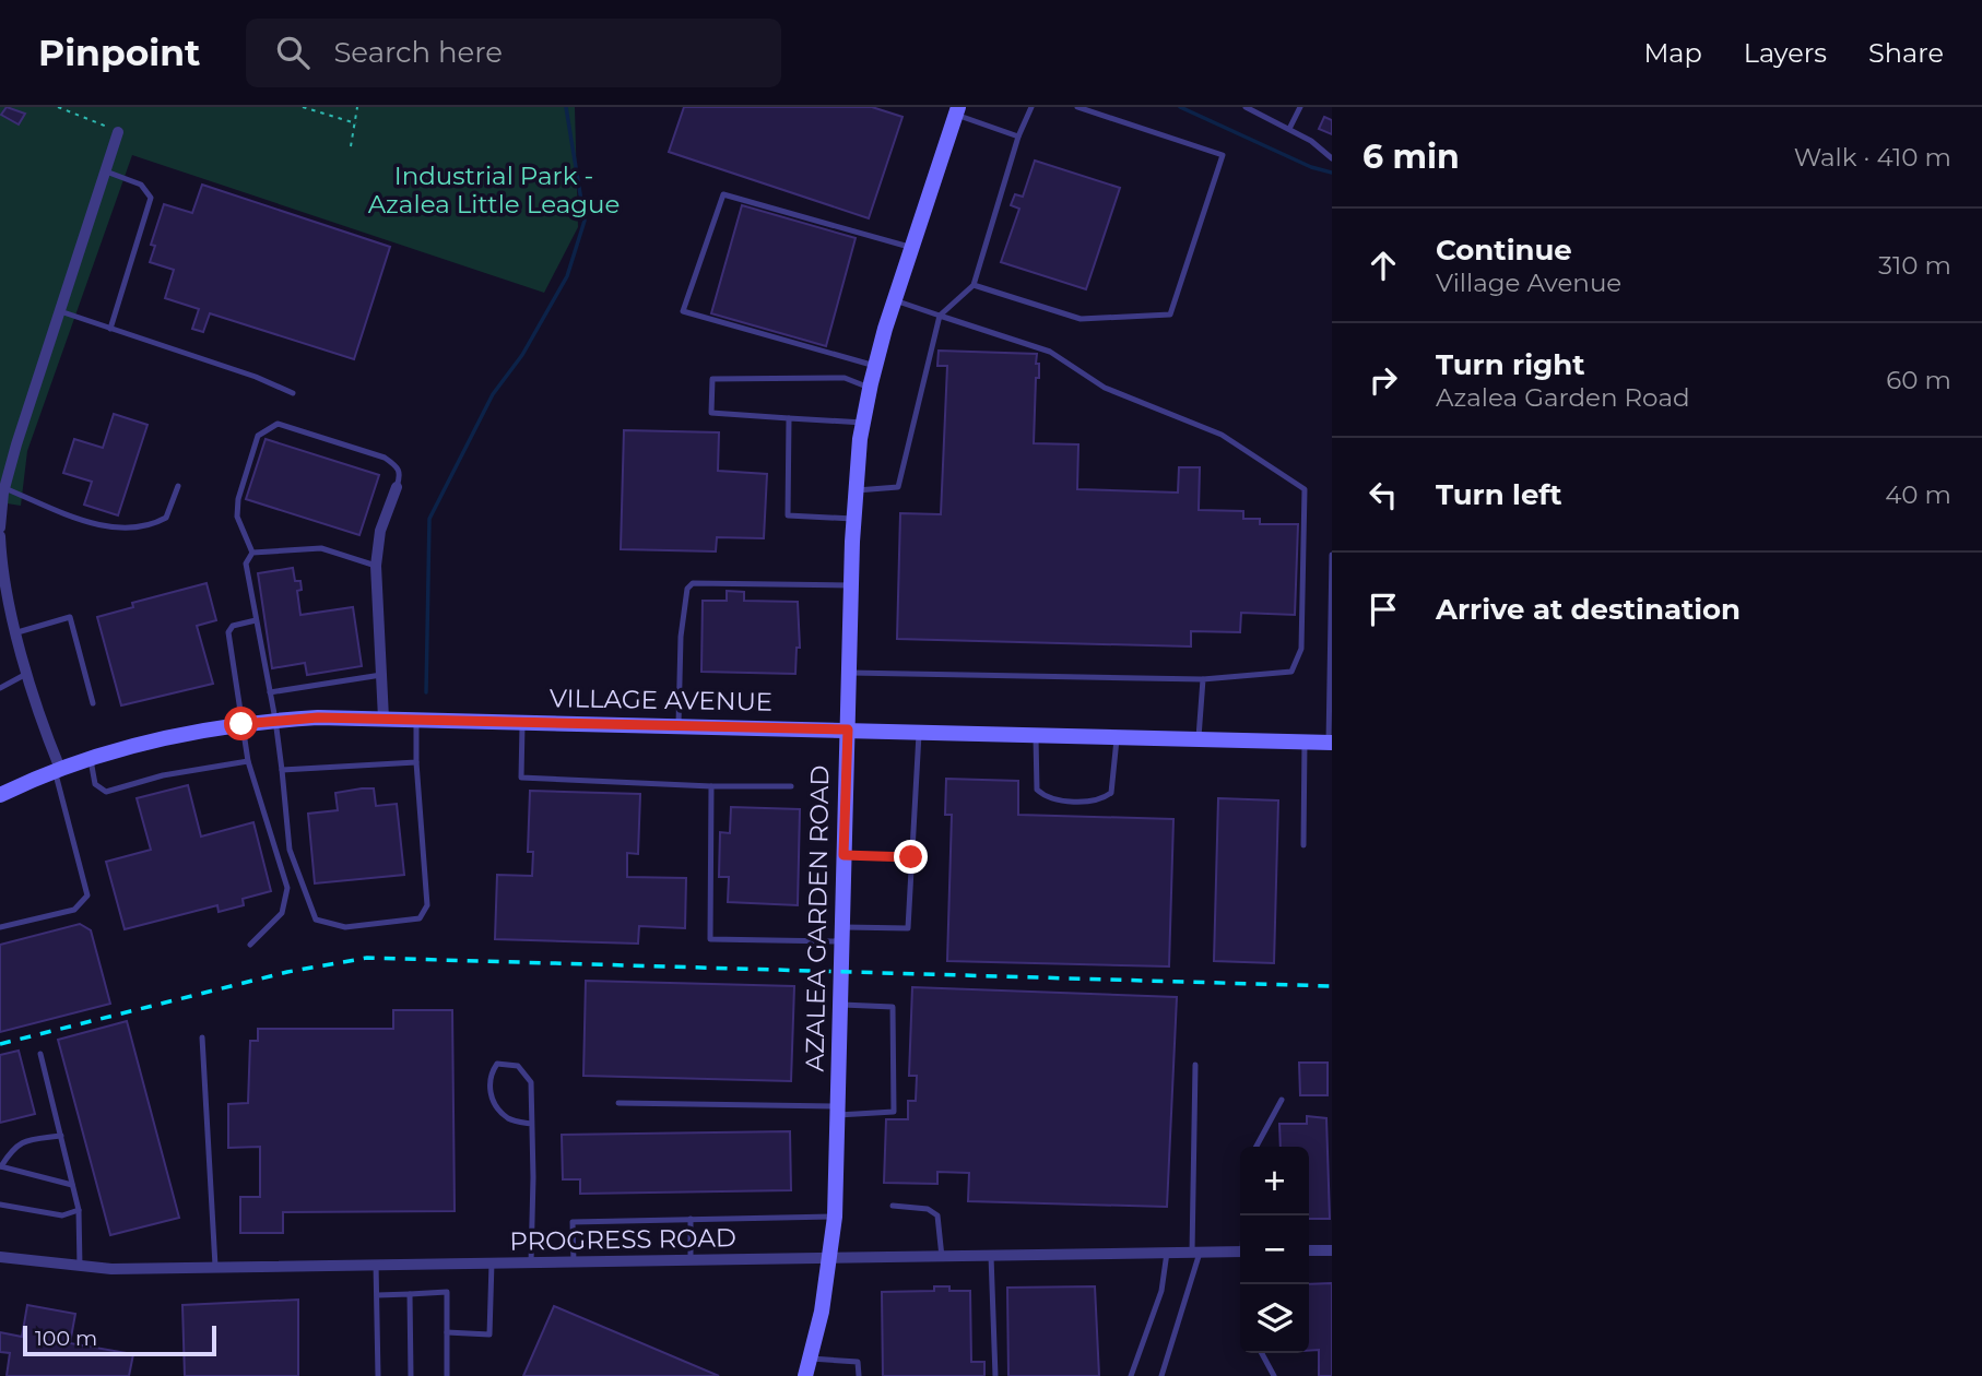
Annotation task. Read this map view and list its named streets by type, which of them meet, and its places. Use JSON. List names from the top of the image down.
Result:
{
  "streets": {
    "street": ["VILLAGE AVENUE", "AZALEA GARDEN ROAD", "PROGRESS ROAD"]
  },
  "crossings": [
    ["VILLAGE AVENUE", "AZALEA GARDEN ROAD"],
    ["AZALEA GARDEN ROAD", "PROGRESS ROAD"]
  ],
  "parks": ["Industrial Park - Azalea Little League"],
  "scale_bar": "100 m",
  "page": {
    "header": "Pinpoint",
    "search": "Search here",
    "nav": ["Map", "Layers", "Share"],
    "heading": ["6 min", "Walk · 410 m"],
    "list": [
      ["Continue", "Village Avenue", "310 m"],
      ["Turn right", "Azalea Garden Road", "60 m"],
      ["Turn left", "40 m"],
      "Arrive at destination"
    ],
    "map_buttons": ["+", "−"],
    "scale": "100 m"
  }
}
